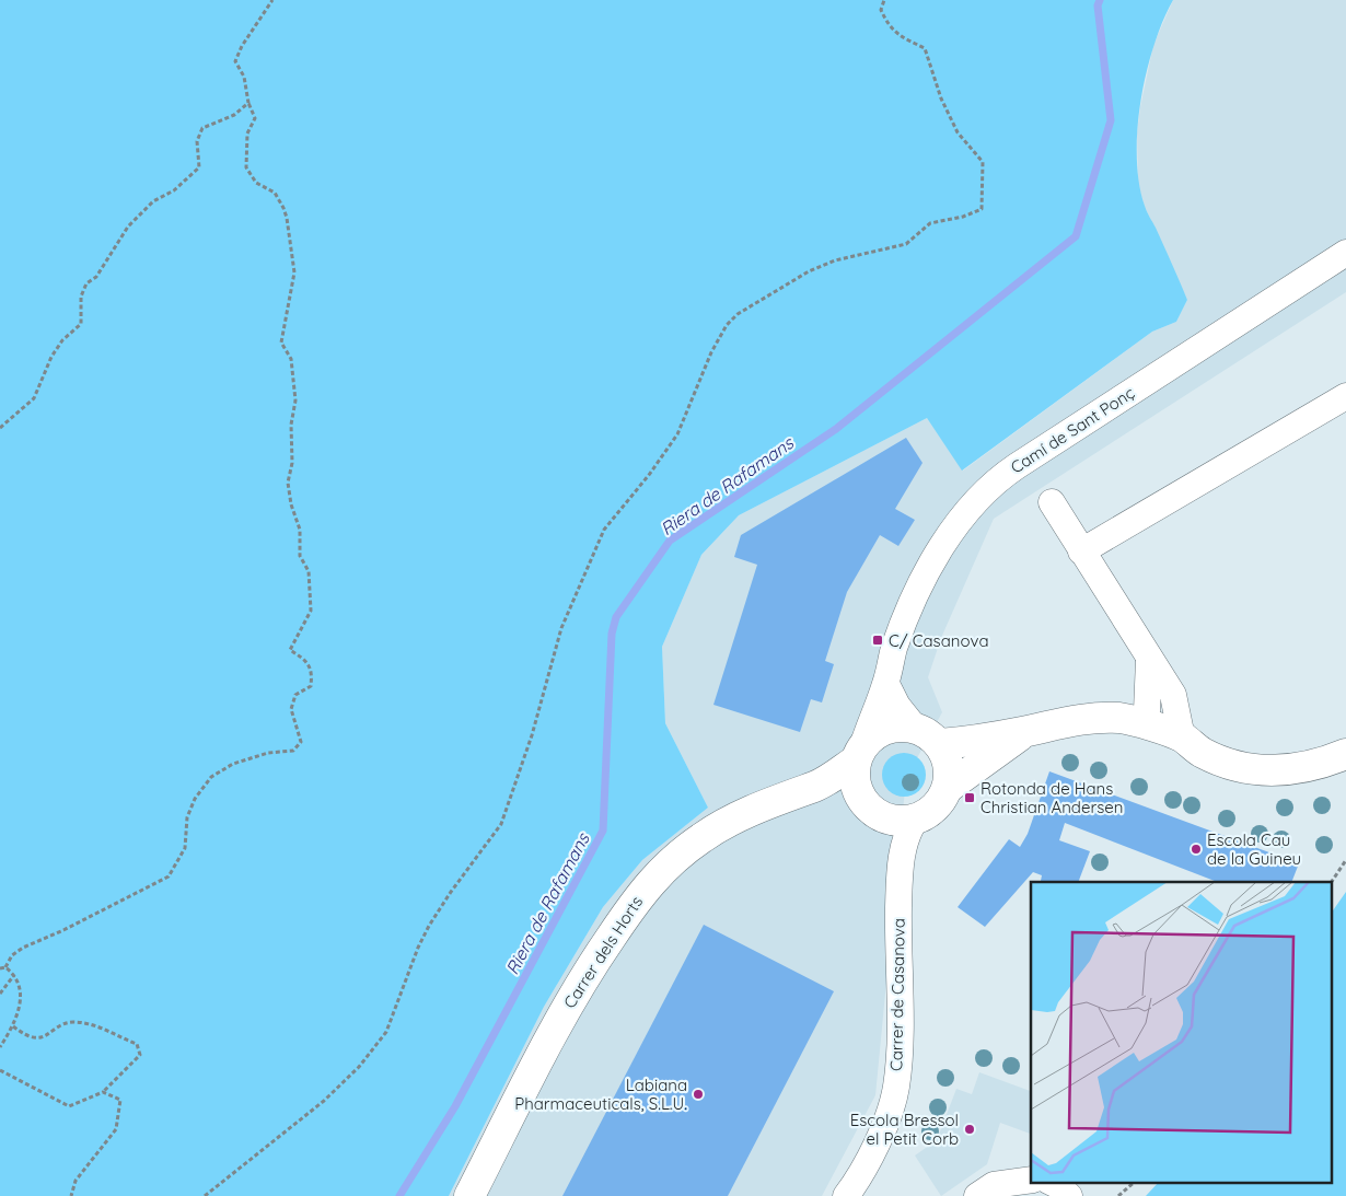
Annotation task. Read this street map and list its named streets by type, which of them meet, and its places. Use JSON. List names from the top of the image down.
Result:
{
  "streets": {
    "street": ["Camí de Sant Ponç", "Carrer dels Horts", "Carrer de Casanova"]
  },
  "crossings": [
    ["Carrer dels Horts", "Carrer de Casanova"]
  ],
  "water": ["Riera de Rafamans"],
  "places": {
    "transit": ["C/ Casanova", "Rotonda de Hans Christian Andersen"],
    "other": ["Escola Cau de la Guineu", "Labiana Pharmaceuticals, S.L.U.", "Escola Bressol el Petit Corb"]
  }
}
